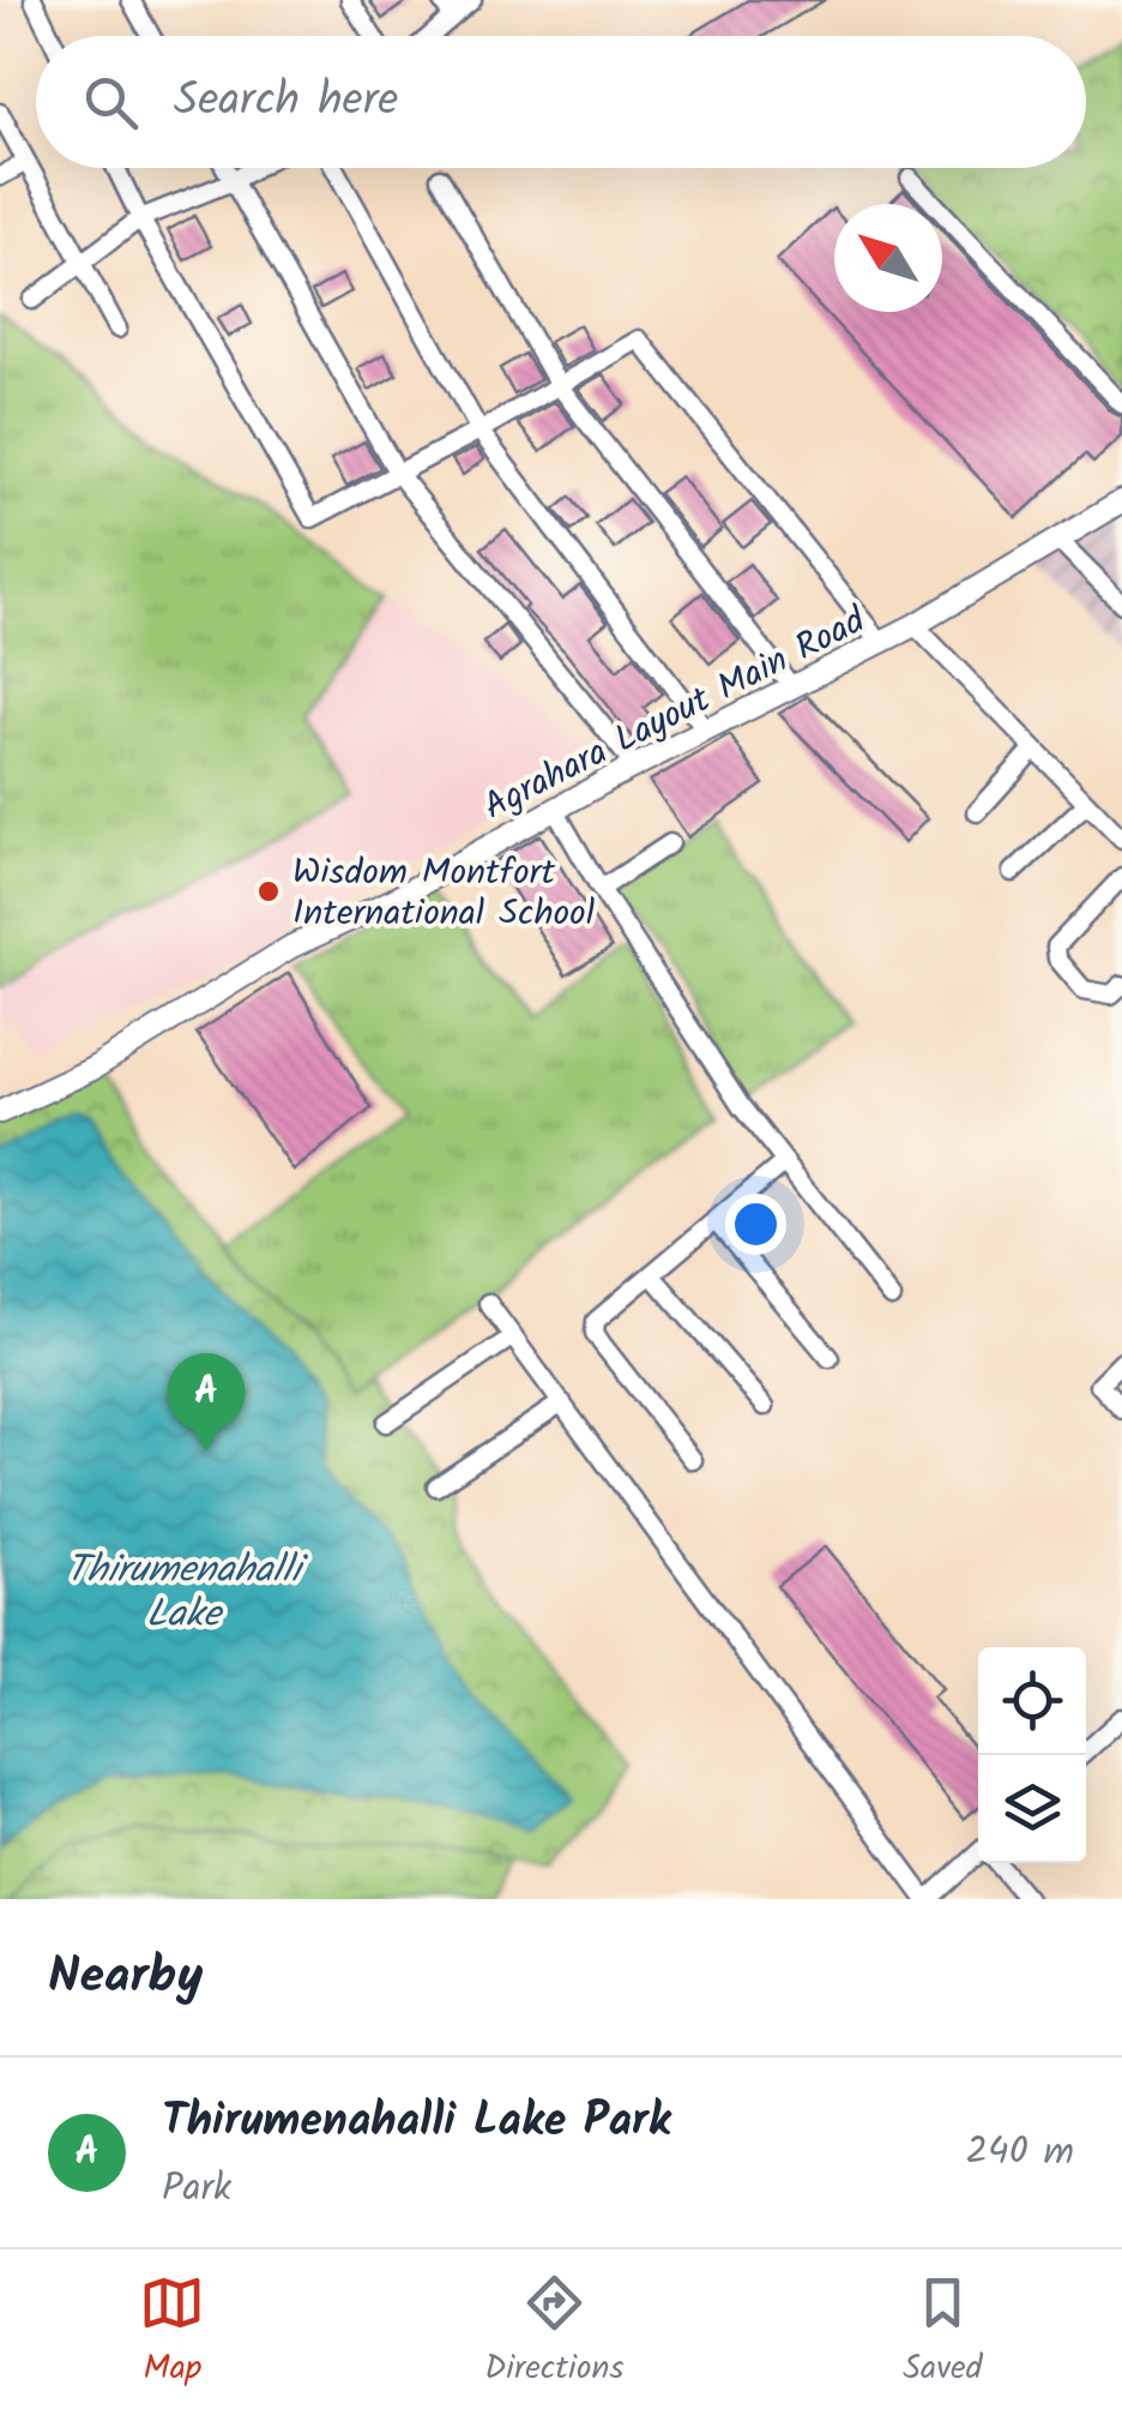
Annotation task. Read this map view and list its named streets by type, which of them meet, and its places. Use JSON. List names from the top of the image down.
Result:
{
  "streets": {
    "street": ["Agrahara Layout Main Road"]
  },
  "water": ["Thirumenahalli Lake"],
  "places": ["Wisdom Montfort International School"],
  "north": "top left",
  "page": {
    "search": "Search here",
    "pins": "A",
    "heading": "Nearby",
    "list": [
      {
        "mark": "A",
        "name": "Thirumenahalli Lake Park",
        "note": "Park",
        "value": "240 m"
      }
    ],
    "nav": ["Map", "Directions", "Saved"]
  }
}
